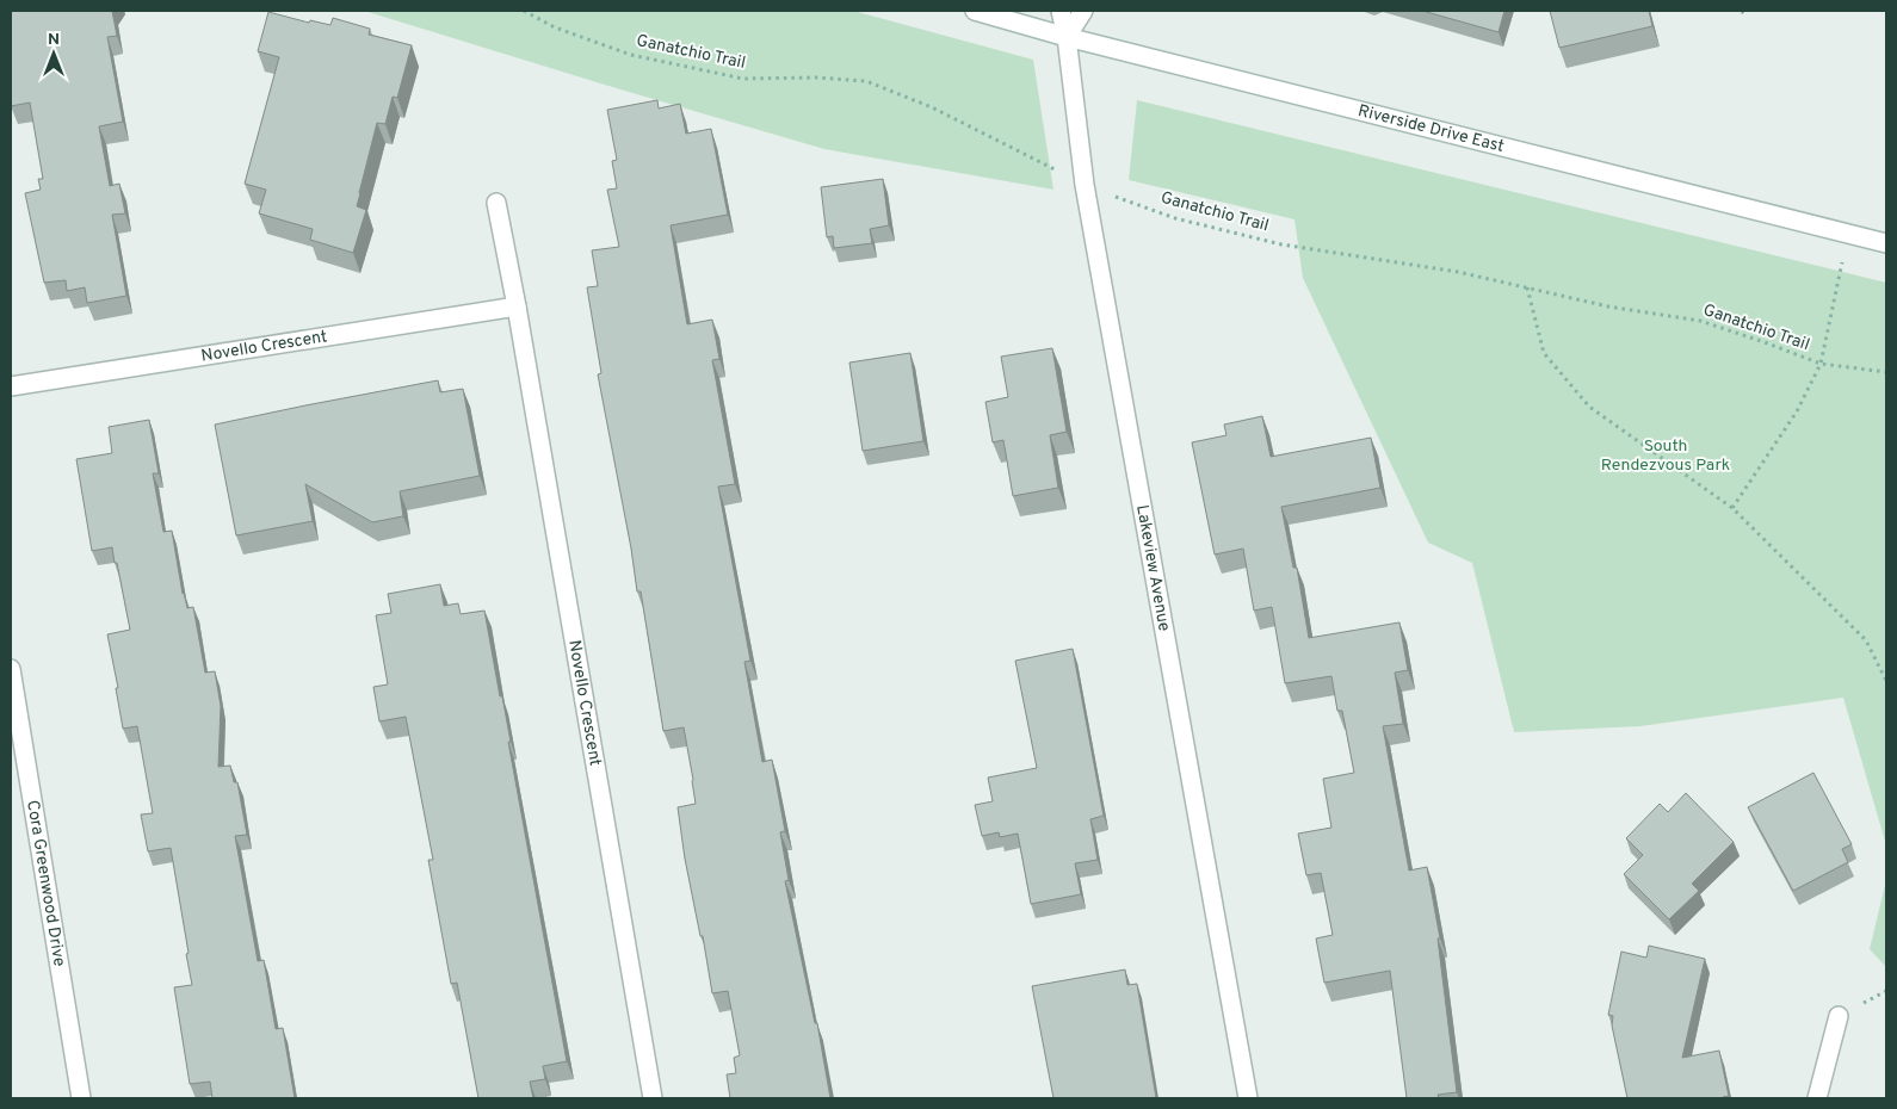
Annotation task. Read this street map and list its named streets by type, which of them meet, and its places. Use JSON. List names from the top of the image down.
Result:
{
  "streets": {
    "street": [
      "Riverside Drive East",
      "Novello Crescent",
      "Lakeview Avenue",
      "Cora Greenwood Drive"
    ],
    "path": ["Ganatchio Trail"]
  },
  "crossings": [
    ["Ganatchio Trail", "Lakeview Avenue"],
    ["Riverside Drive East", "Lakeview Avenue"]
  ],
  "parks": ["South Rendezvous Park"],
  "north": "top"
}
